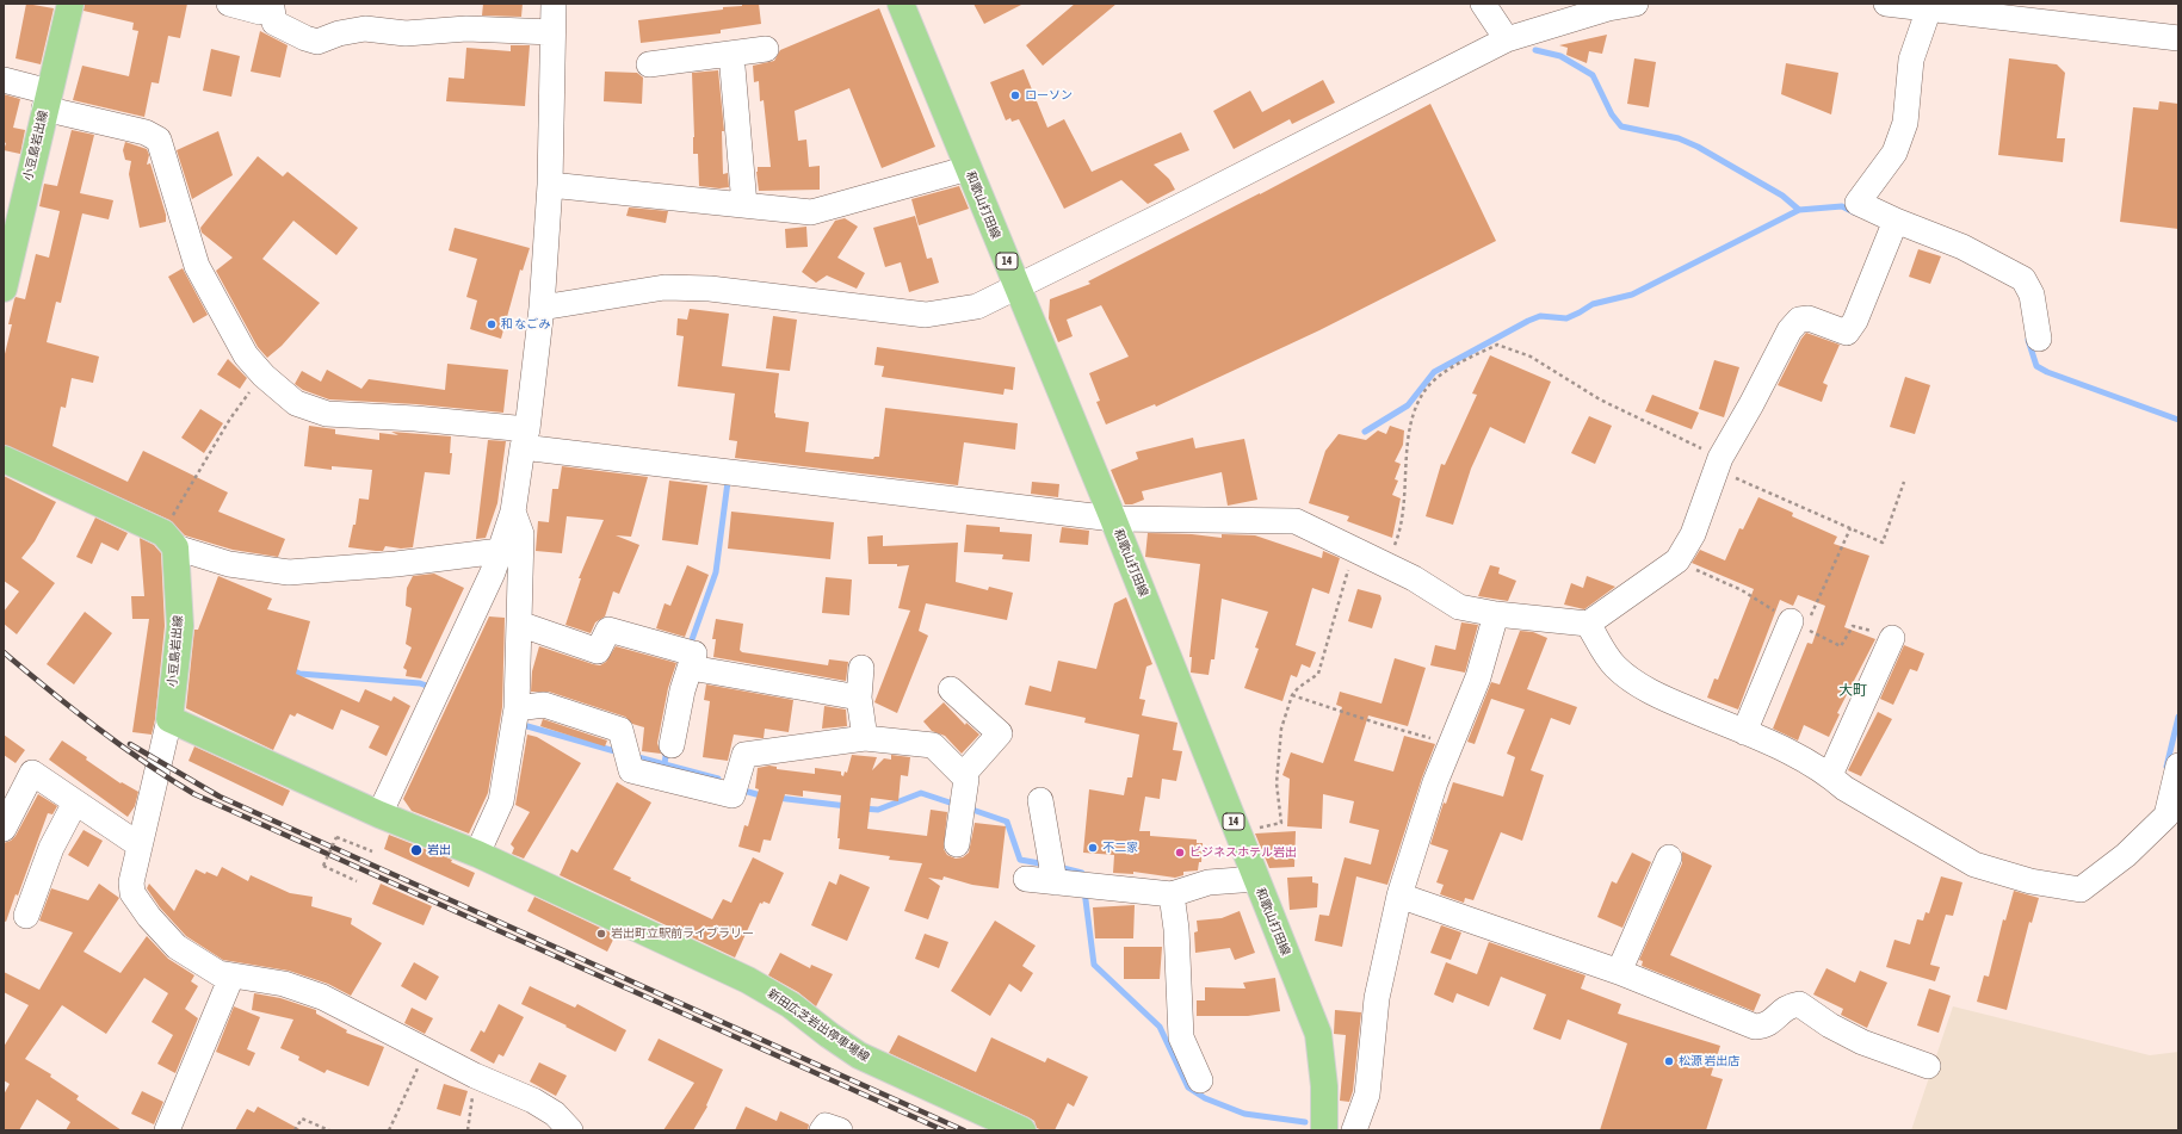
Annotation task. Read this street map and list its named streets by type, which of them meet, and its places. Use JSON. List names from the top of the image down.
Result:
{
  "streets": {
    "main road": [
      "小豆島岩出線",
      "和歌山打田線",
      "14",
      "新田広芝岩出停車場線"
    ]
  },
  "districts": ["大町"],
  "places": [
    "ローソン",
    "和 なごみ",
    "不二家",
    "岩出",
    "ビジネスホテル岩出",
    "岩出町立駅前ライブラリー",
    "松源 岩出店"
  ]
}
